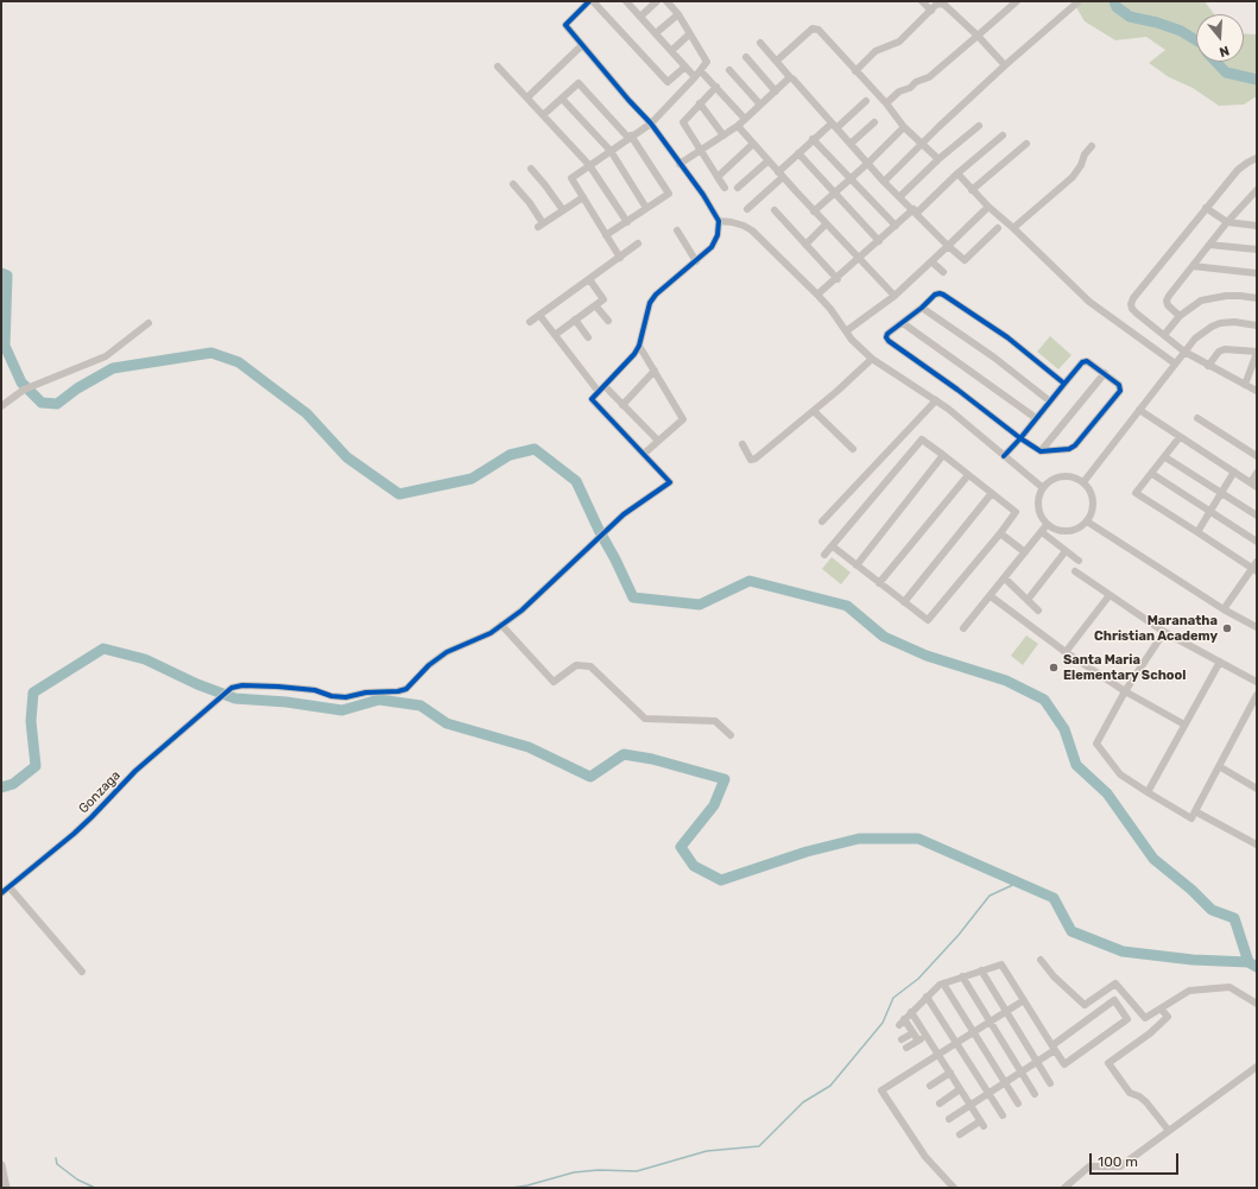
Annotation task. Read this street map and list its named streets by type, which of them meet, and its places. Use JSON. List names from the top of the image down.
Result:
{
  "streets": {
    "street": ["Gonzaga"]
  },
  "places": ["Maranatha Christian Academy", "Santa Maria Elementary School"],
  "scale_bar": "100 m",
  "north": "bottom"
}
